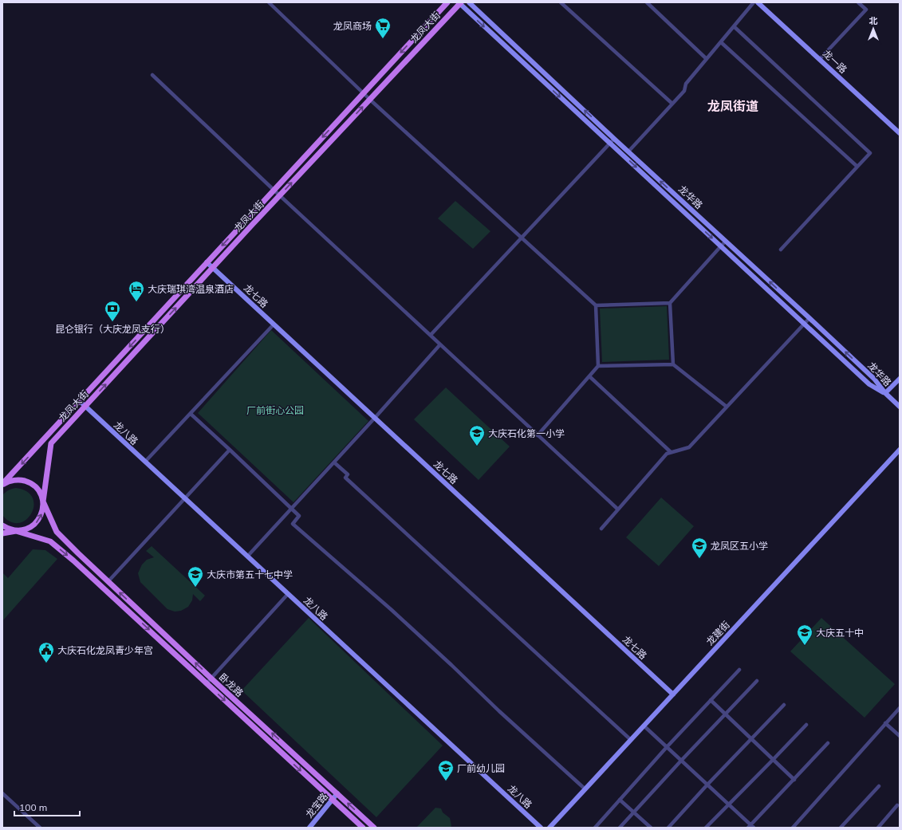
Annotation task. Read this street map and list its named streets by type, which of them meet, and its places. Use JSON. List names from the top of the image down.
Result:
{
  "streets": {
    "main road": ["龙凤大街", "卧龙路"],
    "street": [
      "龙一路",
      "龙华路",
      "龙七路",
      "龙八路",
      "龙建街",
      "龙宝路"
    ]
  },
  "crossings": [
    ["龙凤大街", "龙七路"],
    ["龙凤大街", "龙八路"],
    ["龙凤大街", "卧龙路"],
    ["龙七路", "龙建街"],
    ["卧龙路", "龙宝路"]
  ],
  "districts": ["龙凤街道"],
  "parks": ["厂前街心公园"],
  "places": {
    "supermarket": ["龙凤商场"],
    "hotel": ["大庆瑞琪湾温泉酒店"],
    "bank": ["昆仑银行（大庆龙凤支行）"],
    "school or university": [
      "大庆石化第一小学",
      "龙凤区五小学",
      "大庆市第五十七中学",
      "大庆五十中",
      "厂前幼儿园"
    ],
    "public building": ["大庆石化龙凤青少年宫"]
  },
  "scale_bar": "100 m",
  "north": "top"
}
